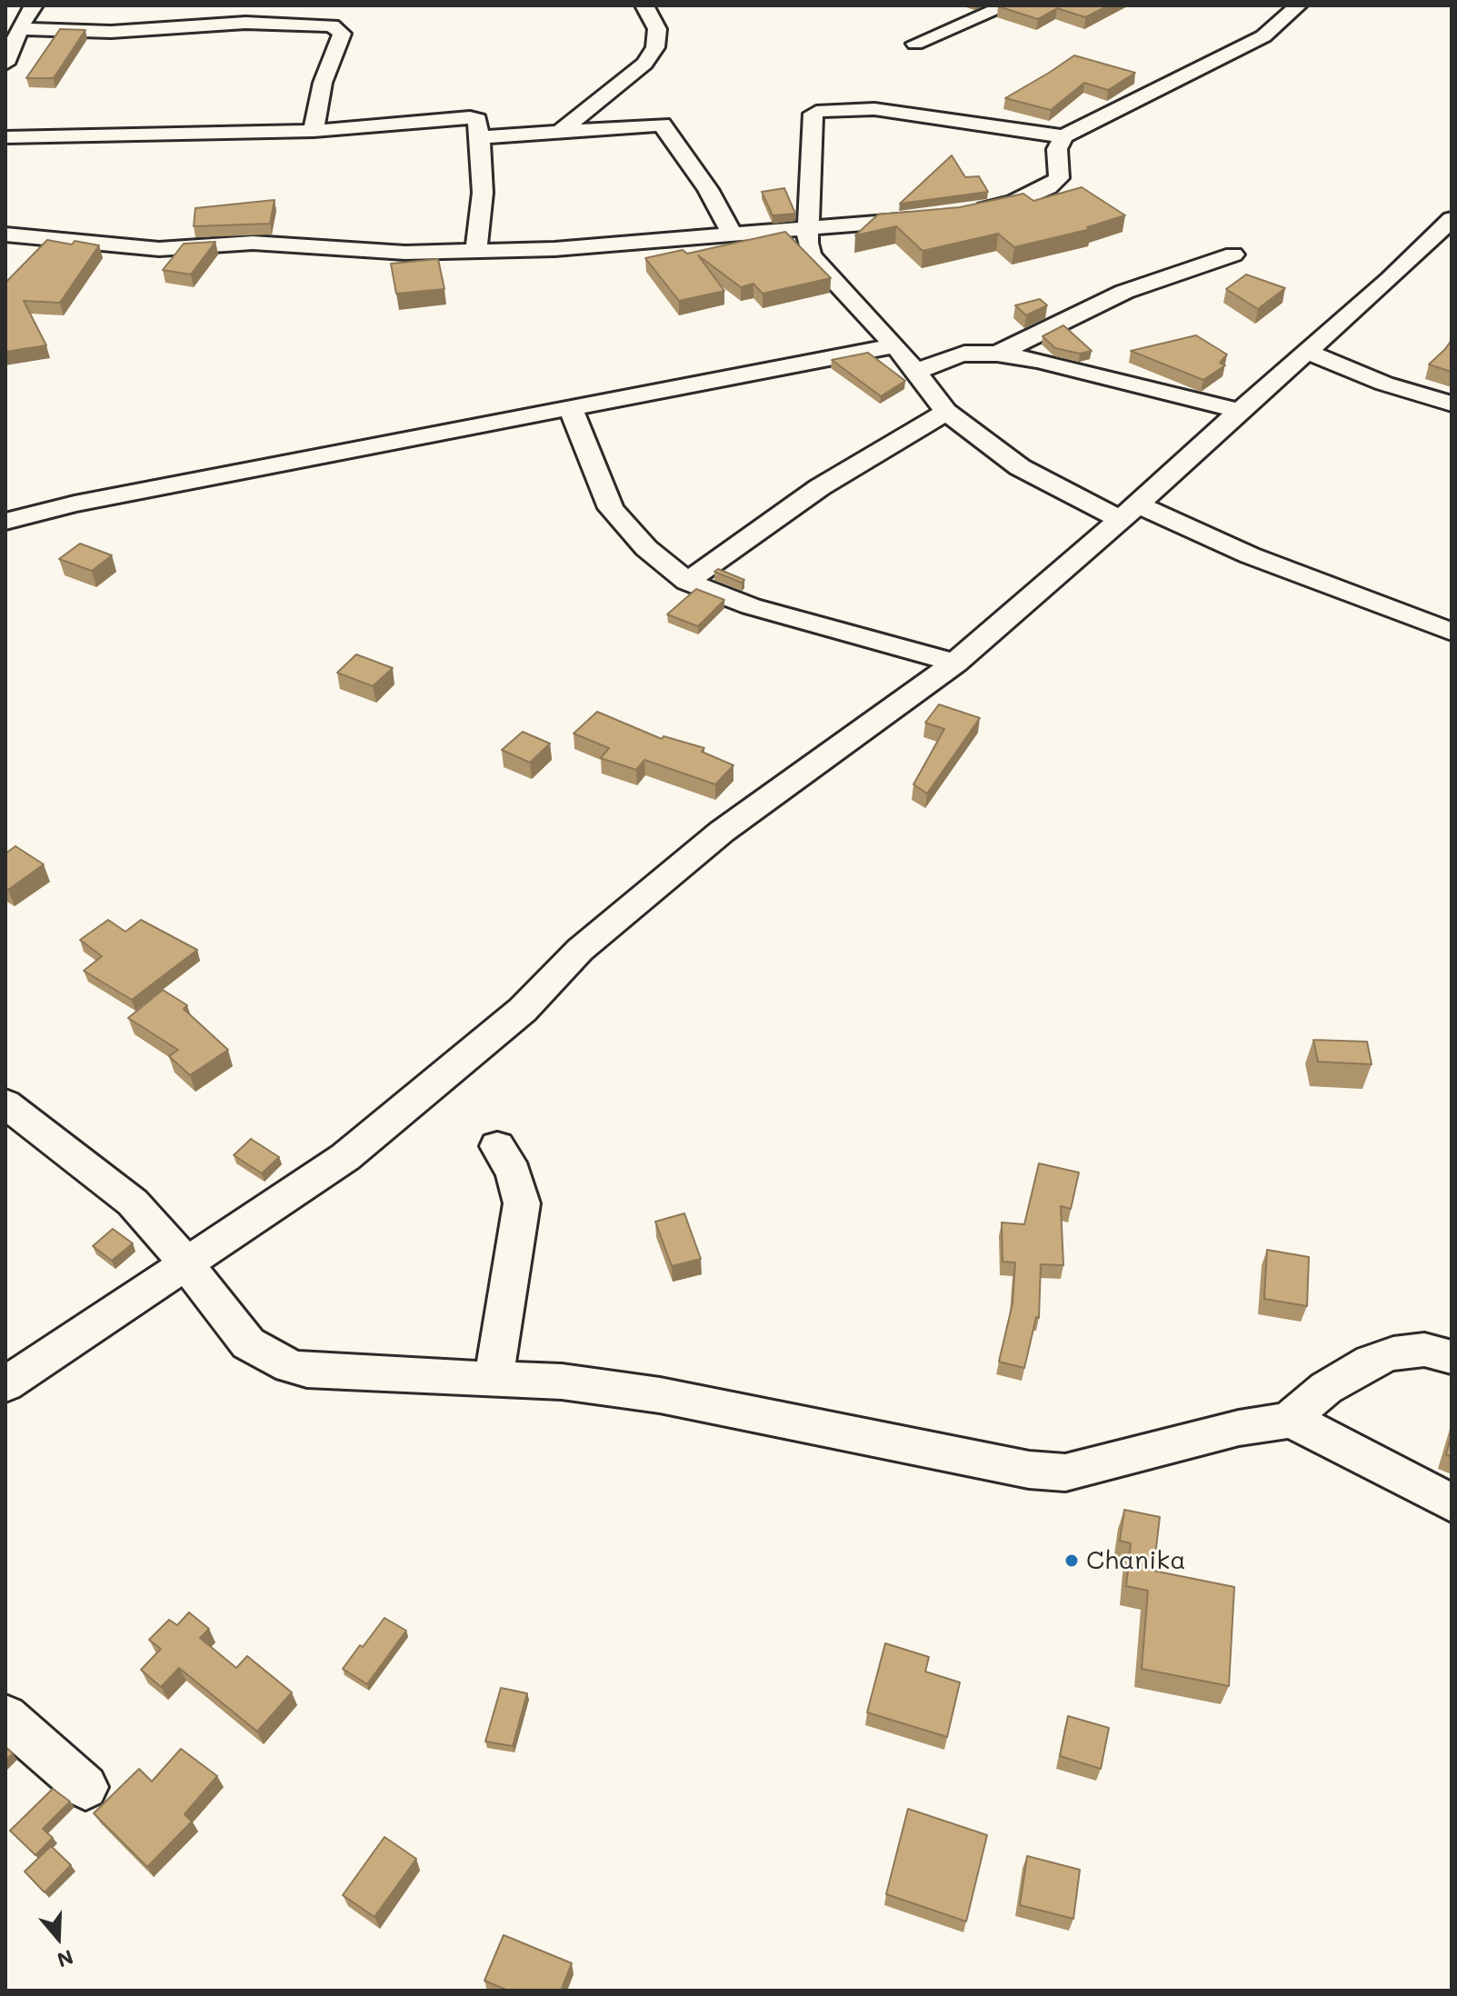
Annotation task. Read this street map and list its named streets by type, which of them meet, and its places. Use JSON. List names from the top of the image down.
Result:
{
  "places": ["Chanika"],
  "north": "bottom"
}
